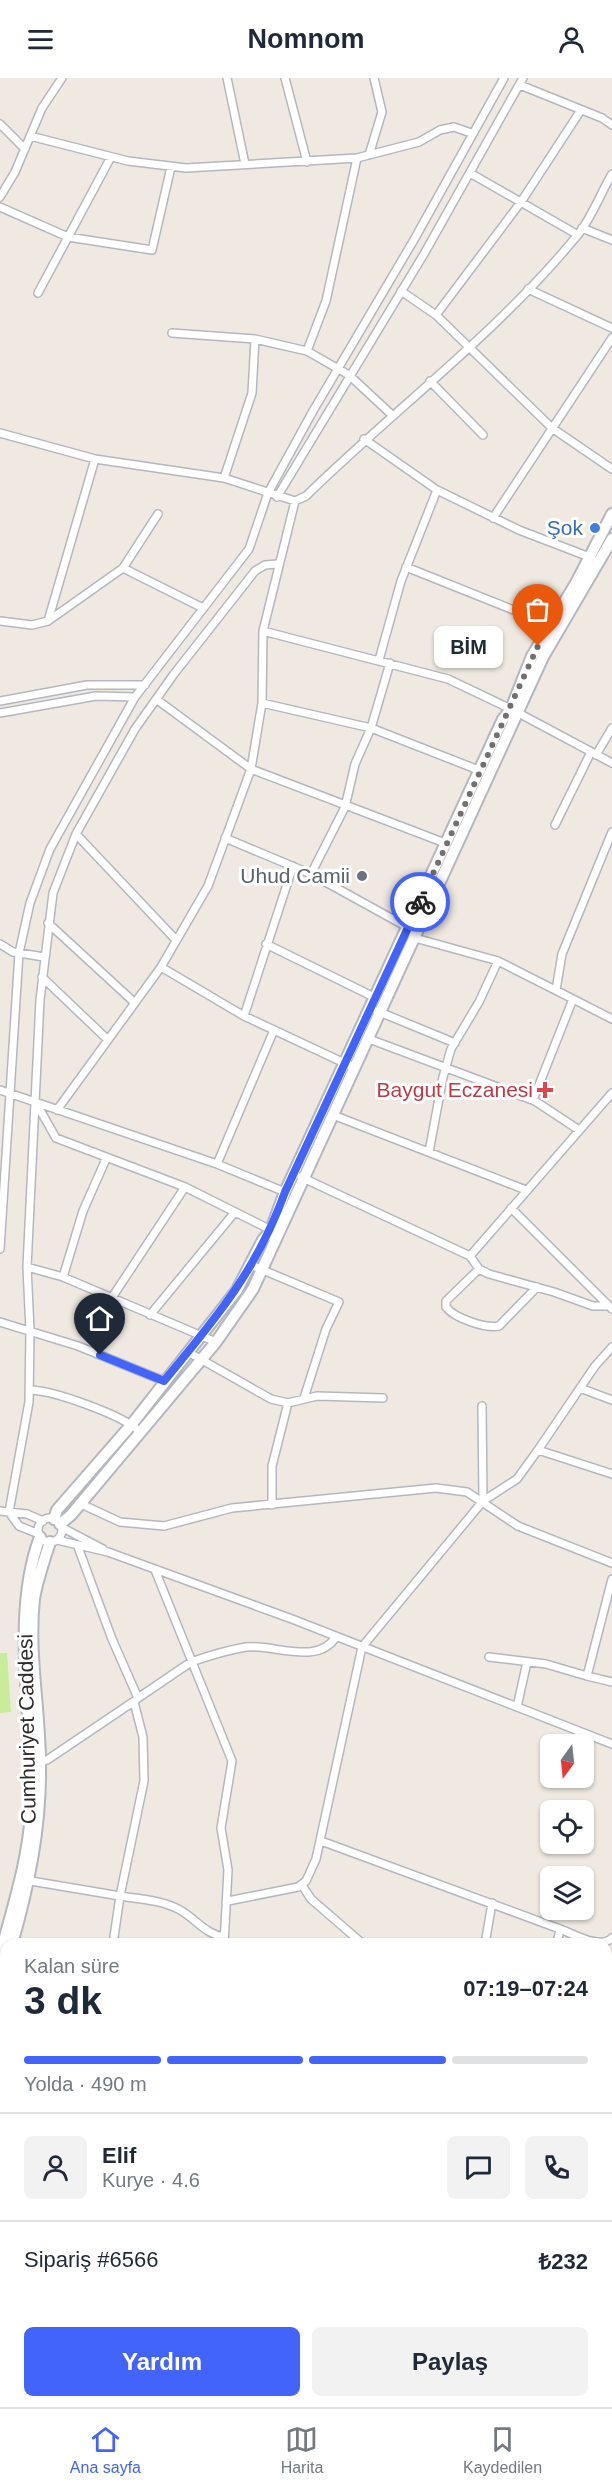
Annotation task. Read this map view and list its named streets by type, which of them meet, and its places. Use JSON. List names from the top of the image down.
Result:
{
  "streets": {
    "main road": ["Cumhuriyet Caddesi"]
  },
  "places": {
    "other": ["Şok", "BİM", "Uhud Camii"],
    "health": ["Baygut Eczanesi"]
  },
  "north": "bottom",
  "page": {
    "header": "Nomnom",
    "bubble": "BİM",
    "heading": ["3 dk", "Kalan süre", "07:19–07:24"],
    "panel": [
      "Elif",
      "Kurye · 4.6",
      "Sipariş #6566",
      "₺232"
    ],
    "bar": "Yolda · 490 m",
    "buttons": ["Yardım", "Paylaş"],
    "tabs": ["Ana sayfa", "Harita", "Kaydedilen"]
  }
}
